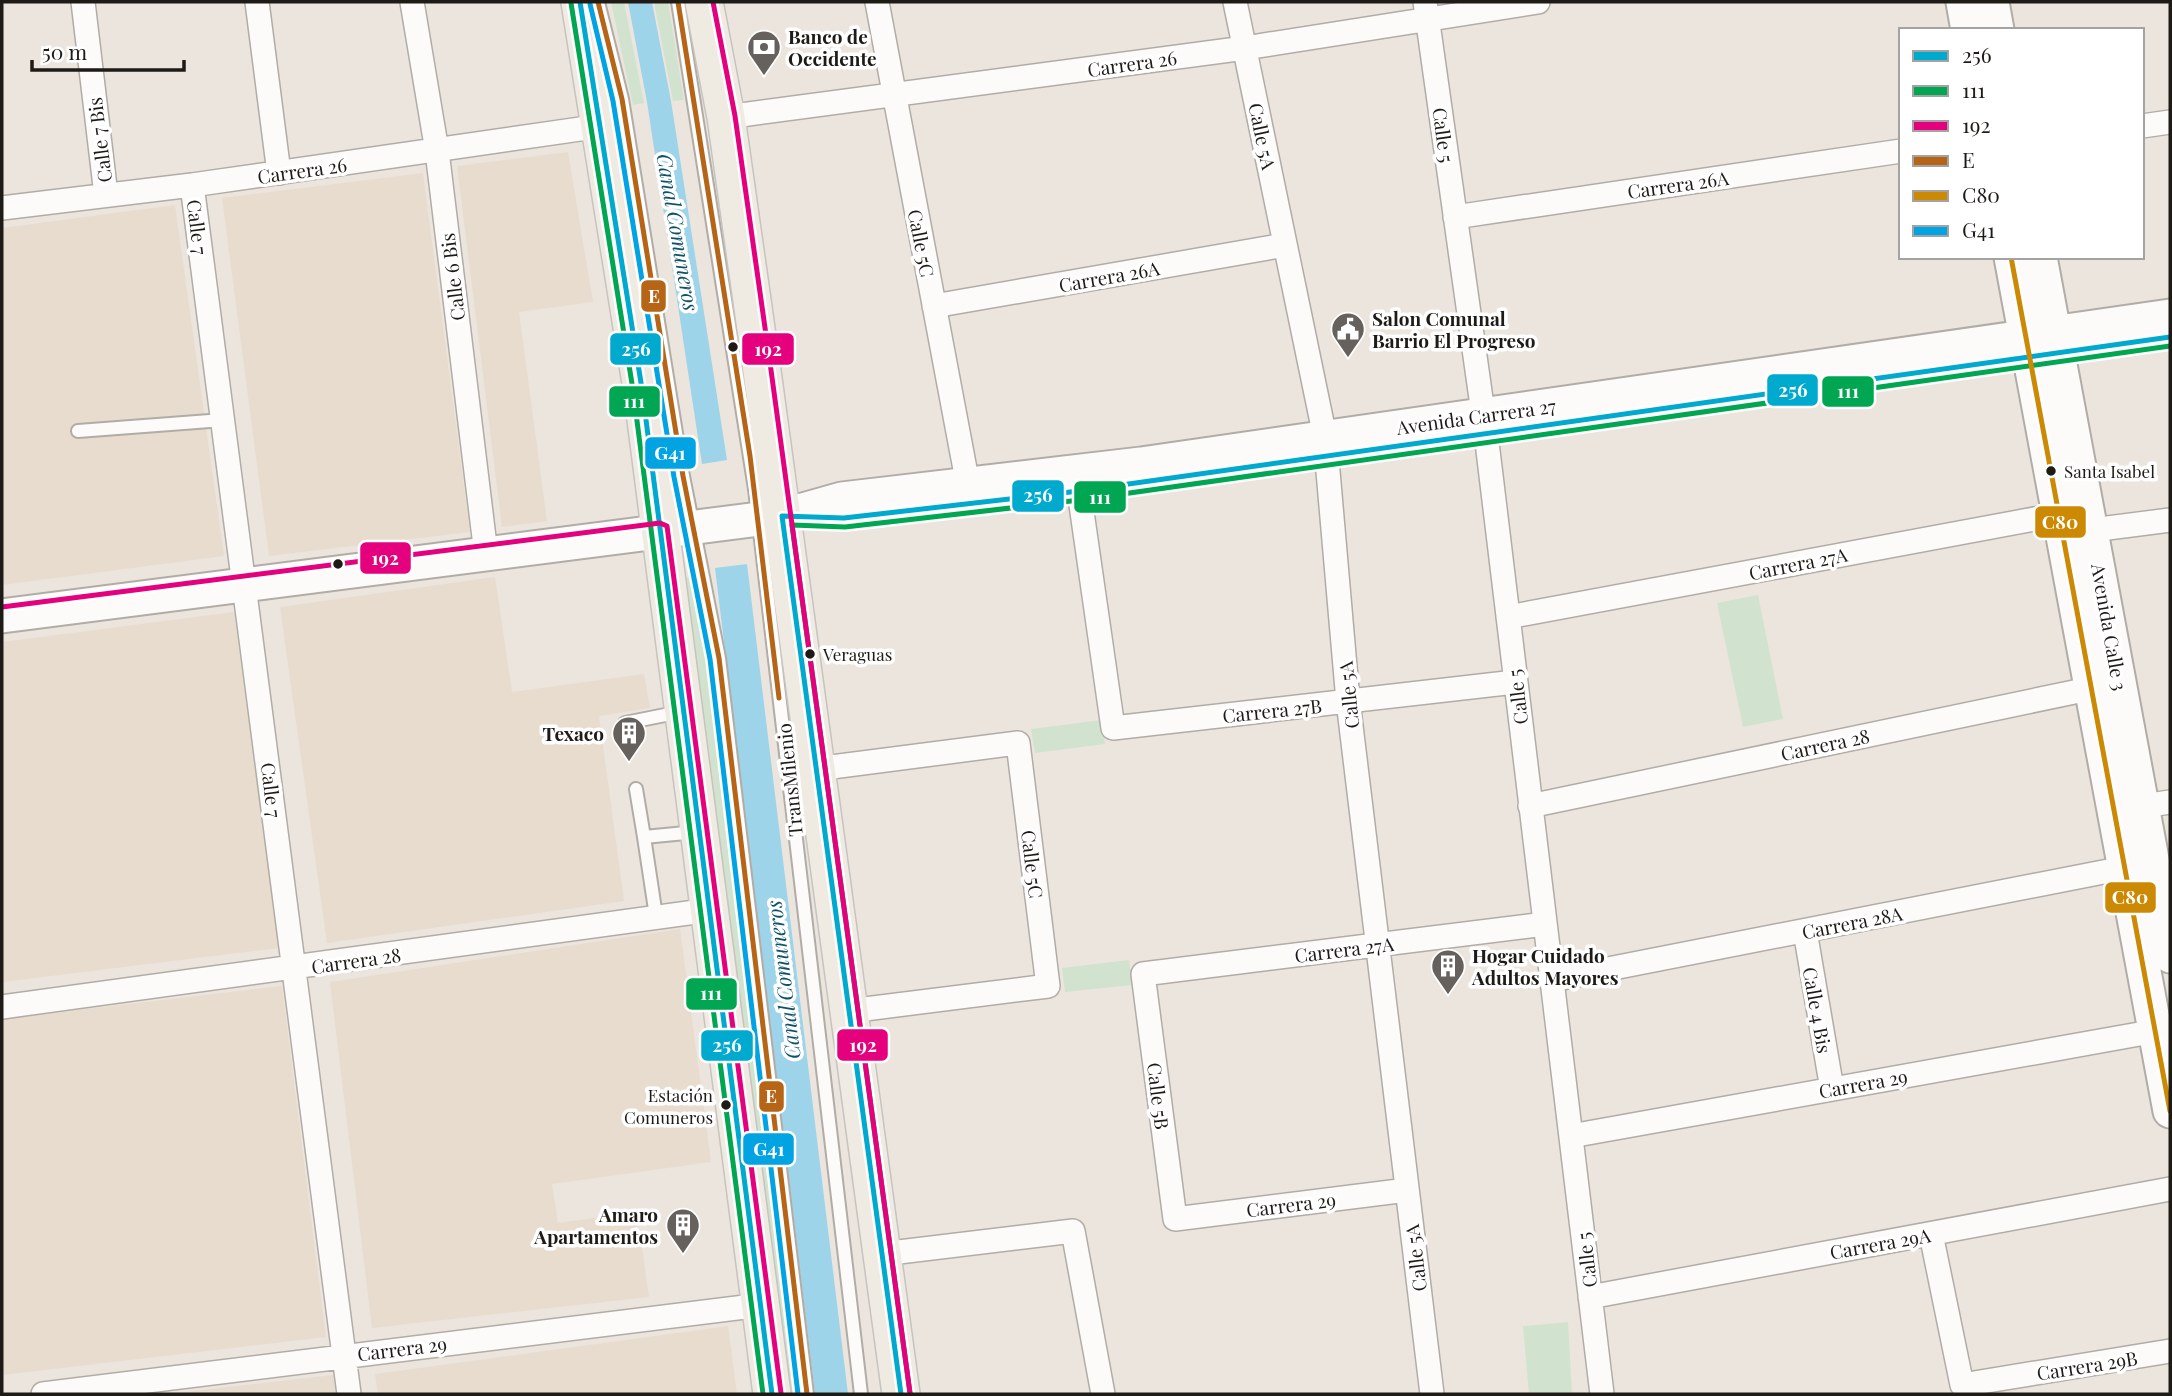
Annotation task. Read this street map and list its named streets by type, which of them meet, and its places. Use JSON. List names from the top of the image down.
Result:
{
  "streets": {
    "main road": ["Avenida Carrera 27", "Avenida Calle 3"],
    "street": [
      "Carrera 26",
      "Calle 5",
      "Calle 5A",
      "Calle 7 Bis",
      "Carrera 26A",
      "Calle 7",
      "Calle 5C",
      "Calle 6 Bis",
      "Carrera 27A",
      "Carrera 27B",
      "Carrera 28",
      "Carrera 28A",
      "Calle 4 Bis",
      "Carrera 29",
      "Calle 5B",
      "Carrera 29A",
      "Carrera 29B"
    ],
    "lane": ["TransMilenio"]
  },
  "crossings": [
    ["Carrera 26", "Calle 5"],
    ["Carrera 26", "Calle 5A"],
    ["Carrera 26", "Calle 7 Bis"],
    ["Carrera 26", "Calle 7"],
    ["Carrera 26", "Calle 5C"],
    ["Carrera 26", "Calle 6 Bis"],
    ["Calle 5", "Carrera 26A"],
    ["Calle 5", "Avenida Carrera 27"],
    ["Calle 5", "Carrera 27A"],
    ["Calle 5", "Carrera 27B"],
    ["Calle 5", "Carrera 28"],
    ["Calle 5", "Carrera 28A"],
    ["Calle 5", "Carrera 29"],
    ["Calle 5", "Carrera 29A"],
    ["Calle 5A", "Carrera 26A"],
    ["Calle 5A", "Avenida Carrera 27"],
    ["Calle 5A", "Carrera 27A"],
    ["Calle 5A", "Carrera 27B"],
    ["Calle 5A", "Carrera 29"],
    ["Carrera 26A", "Calle 5C"],
    ["Calle 7", "Avenida Carrera 27"],
    ["Calle 7", "Carrera 28"],
    ["Calle 7", "Carrera 29"],
    ["Calle 5C", "Avenida Carrera 27"],
    ["Calle 6 Bis", "Avenida Carrera 27"],
    ["Avenida Carrera 27", "Avenida Calle 3"],
    ["Avenida Carrera 27", "Carrera 27B"],
    ["Avenida Carrera 27", "TransMilenio"],
    ["Carrera 27A", "Avenida Calle 3"],
    ["Carrera 27A", "Calle 5B"],
    ["Avenida Calle 3", "Carrera 28"],
    ["Avenida Calle 3", "Carrera 28A"],
    ["Avenida Calle 3", "Carrera 29"],
    ["Carrera 28A", "Calle 4 Bis"],
    ["Calle 4 Bis", "Carrera 29"],
    ["Carrera 29", "Calle 5B"],
    ["Carrera 29A", "Carrera 29B"]
  ],
  "water": ["Canal Comuneros"],
  "places": {
    "bank": ["Banco de Occidente"],
    "public building": ["Salon Comunal Barrio El Progreso"],
    "other": ["Santa Isabel", "Veraguas", "Estación Comuneros"],
    "building": ["Texaco", "Hogar Cuidado Adultos Mayores", "Amaro Apartamentos"]
  },
  "lines": [
    "transit line 256",
    "transit line 192",
    "transit line E",
    "transit line 111",
    "transit line G41",
    "transit line C80"
  ],
  "legend": [
    "256",
    "111",
    "192",
    "E",
    "C80",
    "G41"
  ],
  "scale_bar": "50 m"
}
